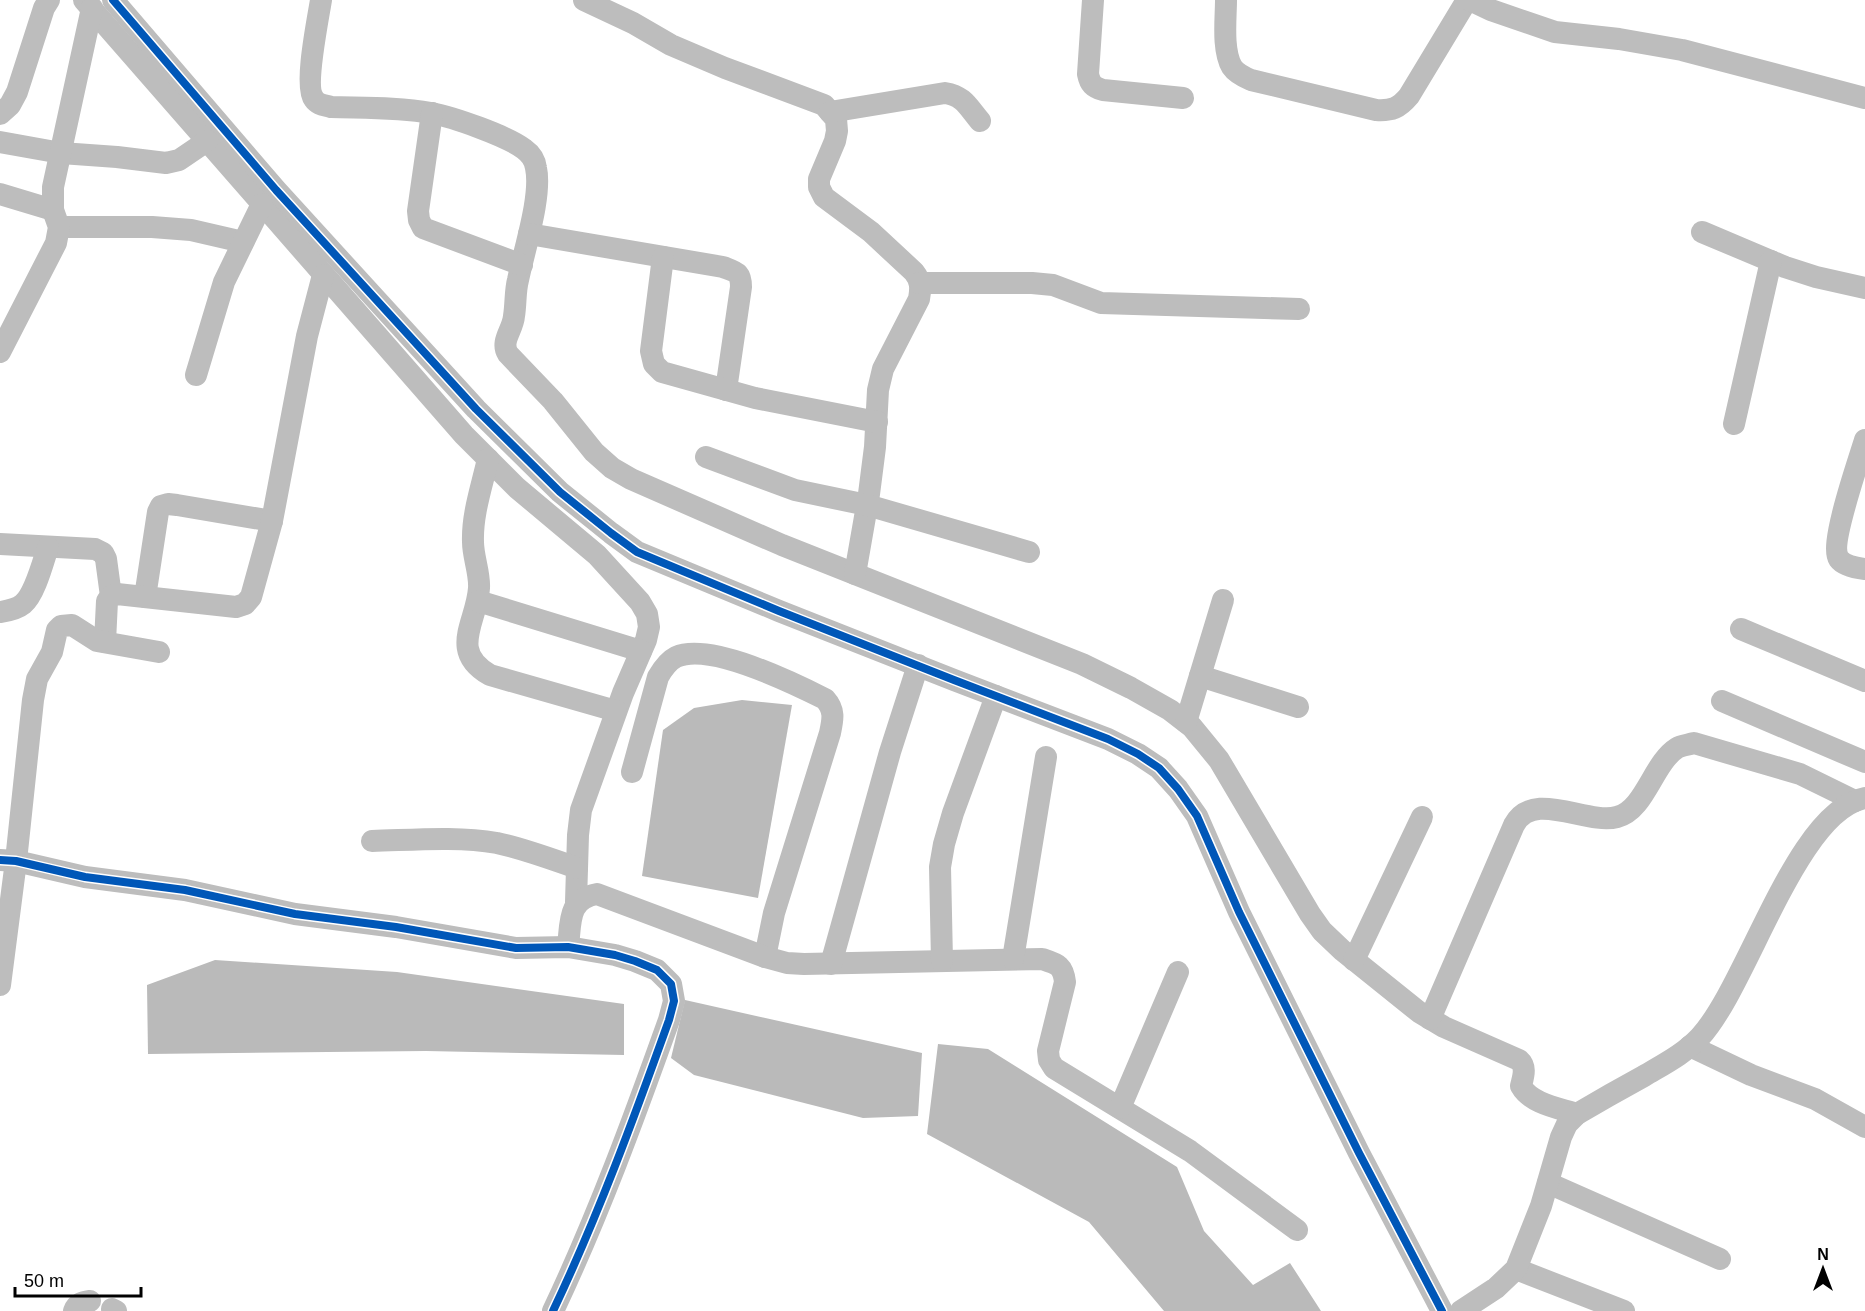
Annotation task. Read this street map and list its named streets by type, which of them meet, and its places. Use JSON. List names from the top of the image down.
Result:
{
  "scale_bar": "50 m",
  "north": "top"
}
